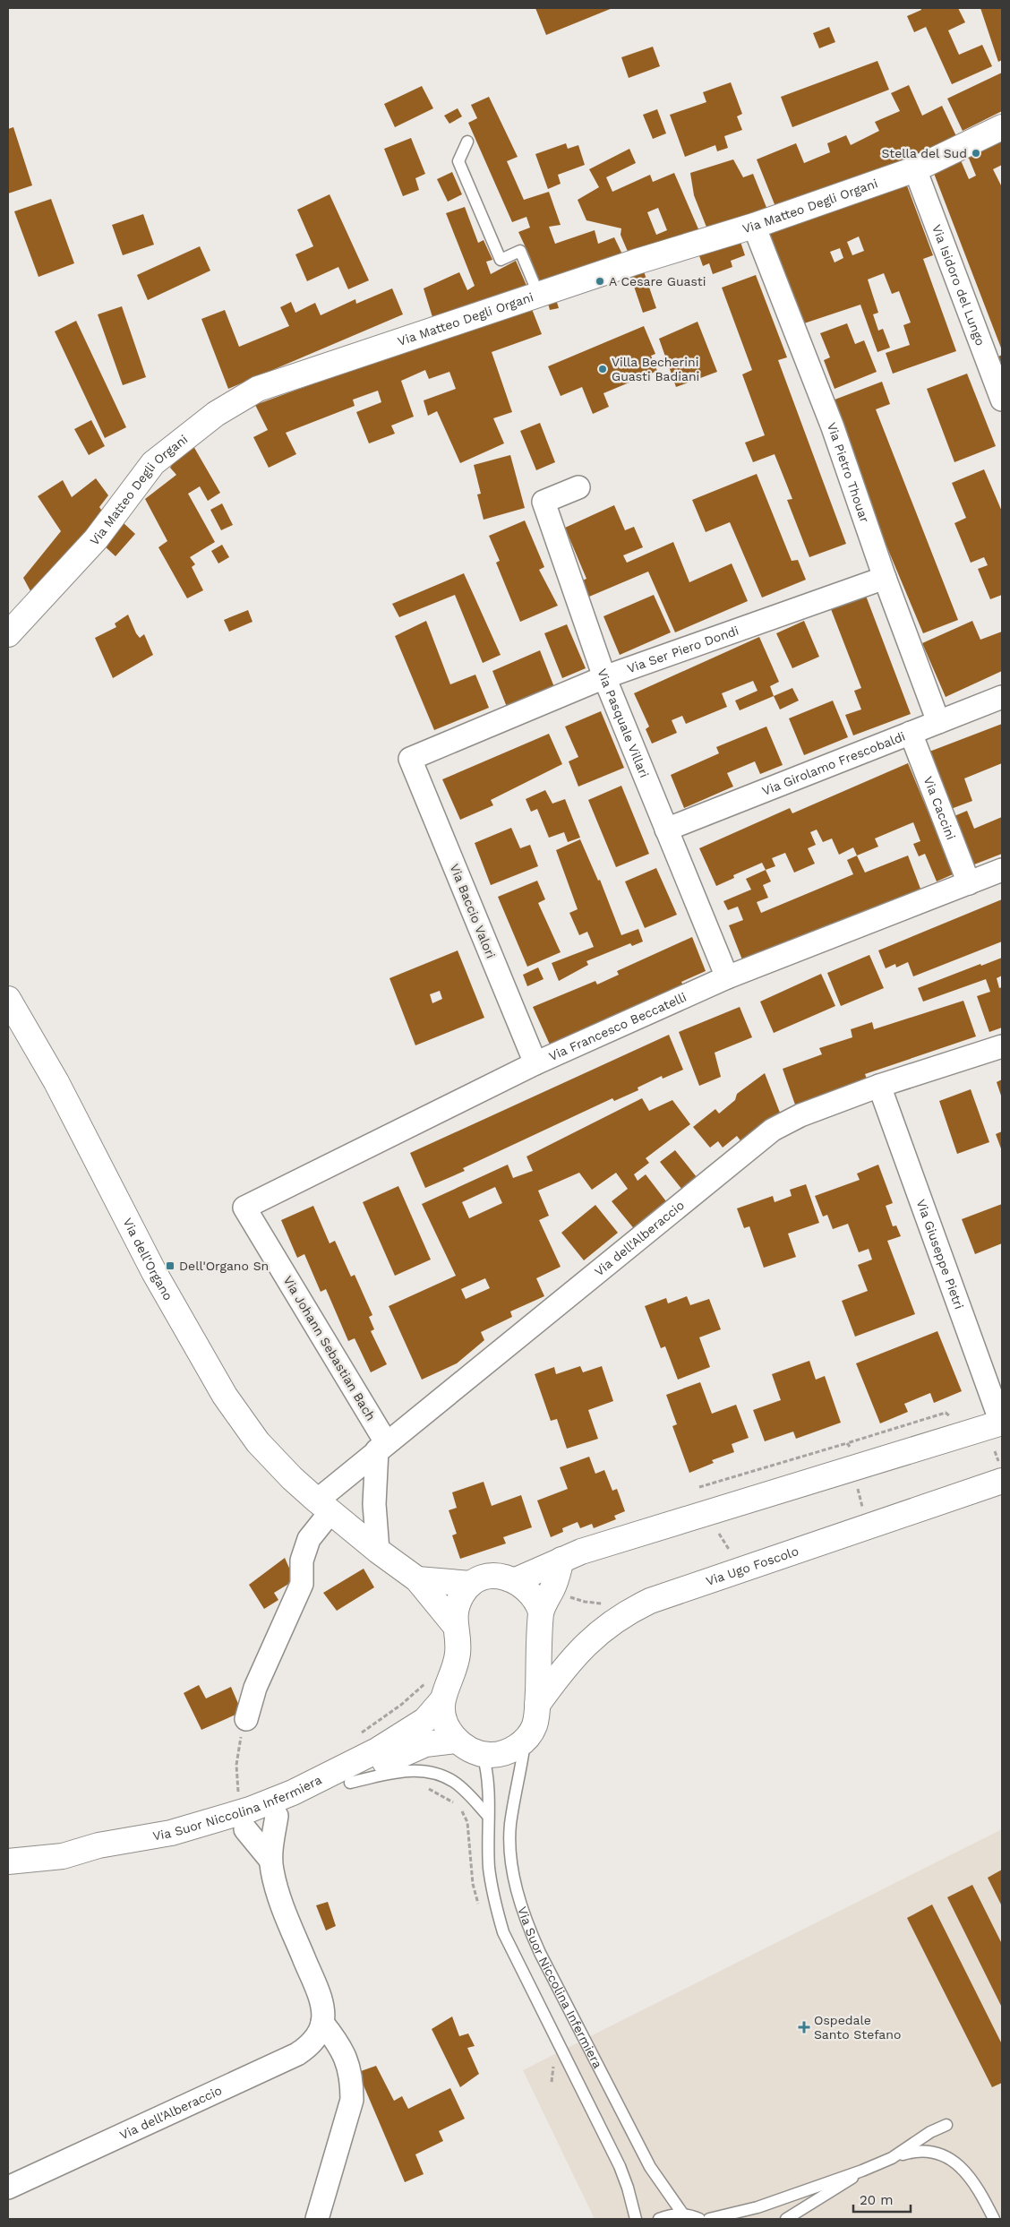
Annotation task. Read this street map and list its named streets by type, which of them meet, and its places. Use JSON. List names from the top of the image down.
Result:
{
  "streets": {
    "street": [
      "Via Matteo Degli Organi",
      "Via Isidoro del Lungo",
      "Via Pietro Thouar",
      "Via Ser Piero Dondi",
      "Via Pasquale Villari",
      "Via Girolamo Frescobaldi",
      "Via Caccini",
      "Via Baccio Valori",
      "Via Francesco Beccatelli",
      "Via dell'Alberaccio",
      "Via Giuseppe Pietri",
      "Via dell'Organo",
      "Via Johann Sebastian Bach",
      "Via Ugo Foscolo",
      "Via Suor Niccolina Infermiera"
    ]
  },
  "crossings": [
    ["Via Matteo Degli Organi", "Via Isidoro del Lungo"],
    ["Via Matteo Degli Organi", "Via Pietro Thouar"],
    ["Via Pietro Thouar", "Via Ser Piero Dondi"],
    ["Via Pietro Thouar", "Via Girolamo Frescobaldi"],
    ["Via Ser Piero Dondi", "Via Pasquale Villari"],
    ["Via Ser Piero Dondi", "Via Baccio Valori"],
    ["Via Pasquale Villari", "Via Girolamo Frescobaldi"],
    ["Via Pasquale Villari", "Via Francesco Beccatelli"],
    ["Via Girolamo Frescobaldi", "Via Caccini"],
    ["Via Caccini", "Via Francesco Beccatelli"],
    ["Via Baccio Valori", "Via Francesco Beccatelli"],
    ["Via Francesco Beccatelli", "Via Johann Sebastian Bach"],
    ["Via dell'Alberaccio", "Via Giuseppe Pietri"],
    ["Via dell'Alberaccio", "Via dell'Organo"],
    ["Via dell'Alberaccio", "Via Johann Sebastian Bach"],
    ["Via Ugo Foscolo", "Via Suor Niccolina Infermiera"]
  ],
  "places": {
    "other": ["Stella del Sud", "A Cesare Guasti", "Villa Becherini Guasti Badiani"],
    "transit": ["Dell'Organo Sn"],
    "health": ["Ospedale Santo Stefano"]
  },
  "scale_bar": "20 m"
}
